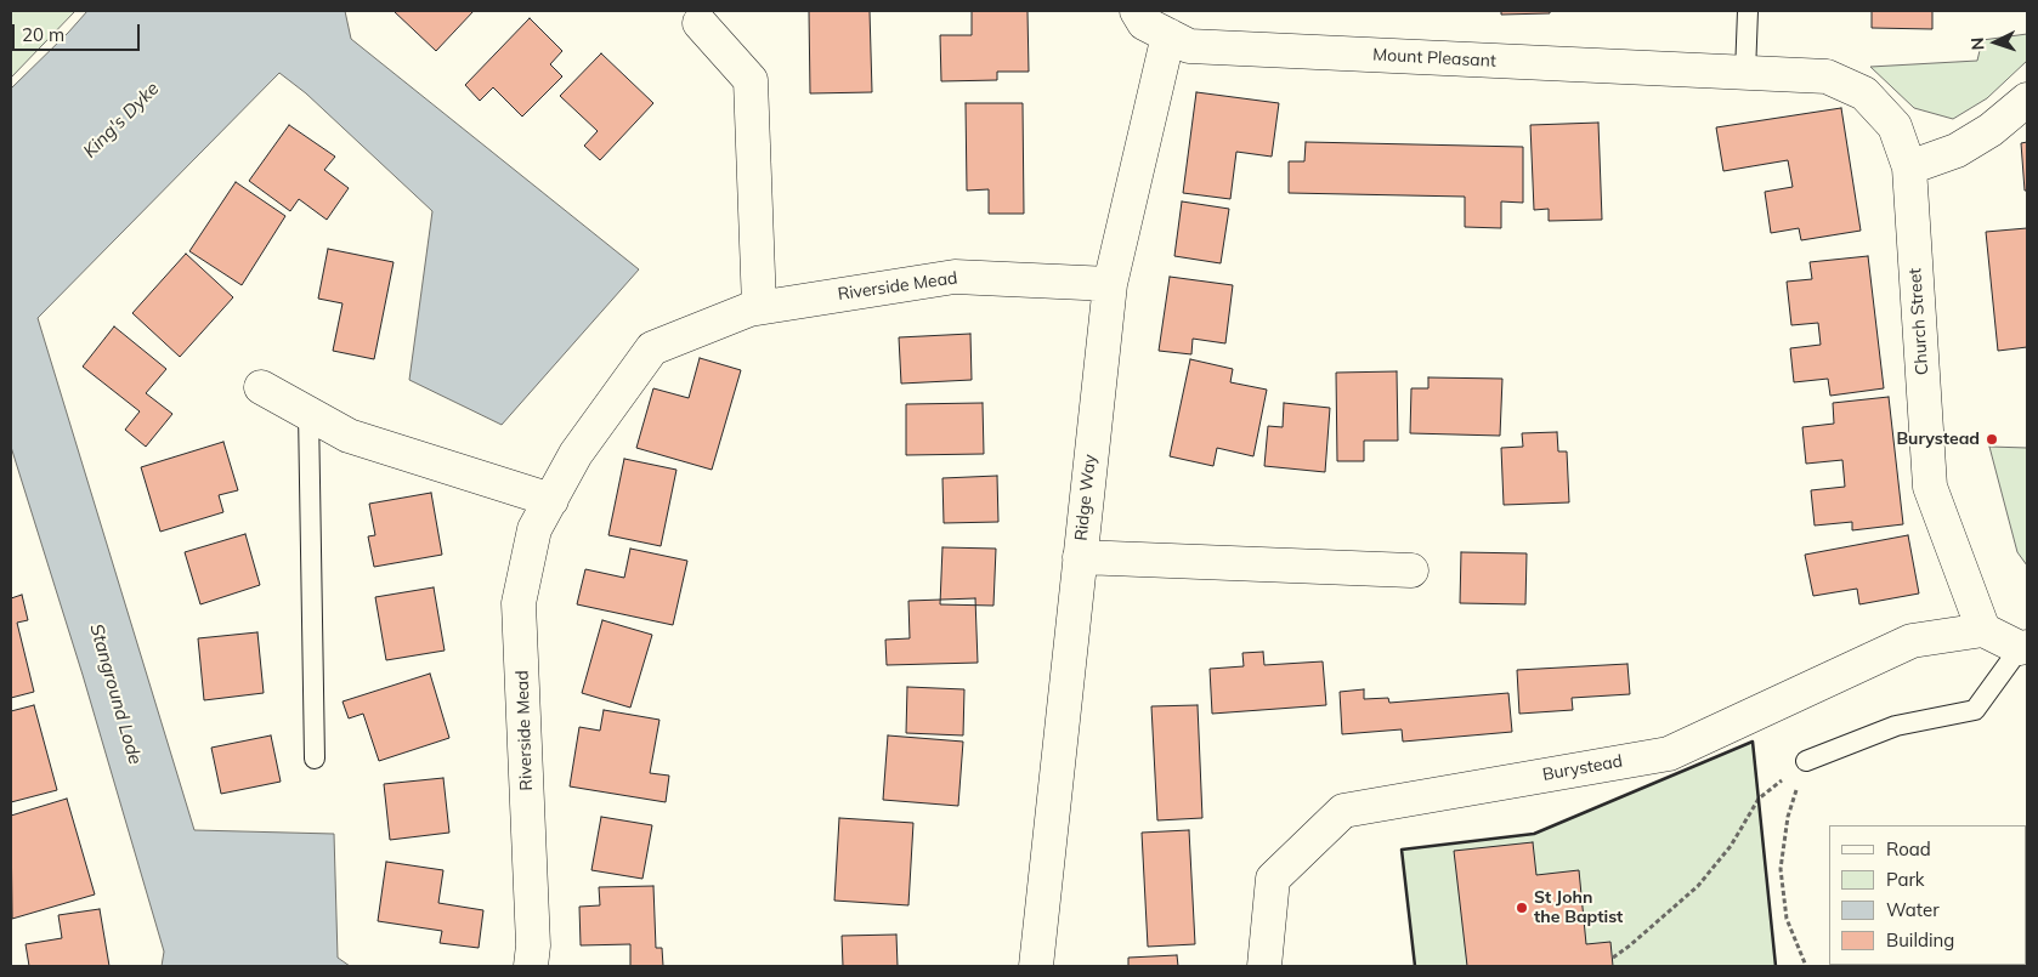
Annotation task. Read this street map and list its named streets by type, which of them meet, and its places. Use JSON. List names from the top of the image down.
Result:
{
  "streets": {
    "street": [
      "Mount Pleasant",
      "Riverside Mead",
      "Church Street",
      "Ridge Way",
      "Burystead"
    ]
  },
  "crossings": [
    ["Mount Pleasant", "Church Street"],
    ["Mount Pleasant", "Ridge Way"],
    ["Riverside Mead", "Ridge Way"],
    ["Church Street", "Burystead"]
  ],
  "water": ["King's Dyke", "Stanground Lode"],
  "places": ["Burystead", "St John the Baptist"],
  "legend": [
    "Road",
    "Park",
    "Water",
    "Building"
  ],
  "scale_bar": "20 m",
  "north": "left"
}
